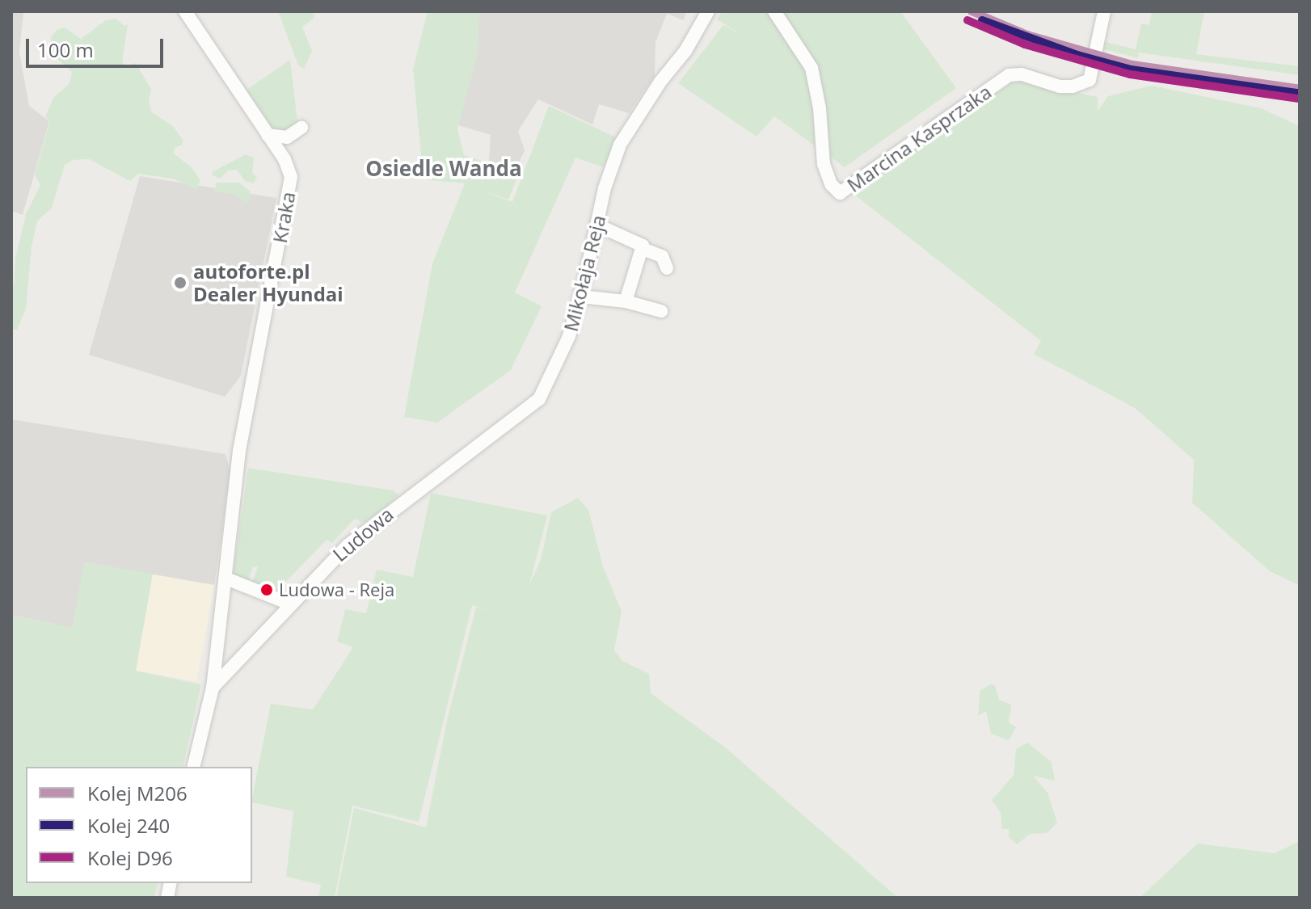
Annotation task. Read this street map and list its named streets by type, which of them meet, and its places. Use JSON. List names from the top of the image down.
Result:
{
  "streets": {
    "street": [
      "Marcina Kasprzaka",
      "Kraka",
      "Mikołaja Reja",
      "Ludowa"
    ]
  },
  "crossings": [
    ["Kraka", "Ludowa"],
    ["Mikołaja Reja", "Ludowa"]
  ],
  "districts": ["Osiedle Wanda"],
  "places": ["autoforte.pl Dealer Hyundai", "Ludowa - Reja"],
  "lines": ["rail line M206", "rail line 240", "rail line D96"],
  "legend": ["Kolej M206", "Kolej 240", "Kolej D96"],
  "scale_bar": "100 m"
}
